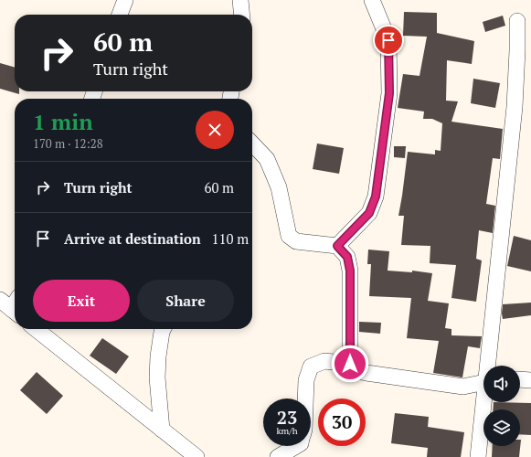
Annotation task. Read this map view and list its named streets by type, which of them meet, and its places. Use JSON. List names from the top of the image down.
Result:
{
  "page": {
    "turn": ["60 m", "Turn right"],
    "heading": ["1 min", "170 m · 12:28"],
    "list": [
      {
        "name": "Turn right",
        "value": "60 m"
      },
      {
        "name": "Arrive at destination",
        "value": "110 m"
      }
    ],
    "buttons": ["Exit", "Share"],
    "speed": "23 km/h",
    "limit": "30"
  }
}
